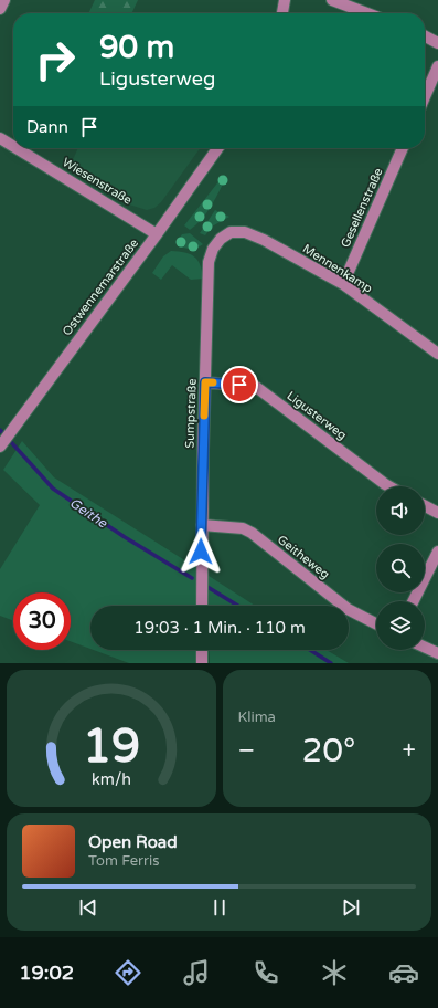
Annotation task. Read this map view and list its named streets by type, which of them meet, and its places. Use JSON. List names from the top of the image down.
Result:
{
  "streets": {
    "street": [
      "Wiesenstraße",
      "Gesellenstraße",
      "Mennenkamp",
      "Ostwennemarstraße",
      "Sumpstraße",
      "Ligusterweg",
      "Geitheweg"
    ]
  },
  "crossings": [
    ["Wiesenstraße", "Ostwennemarstraße"],
    ["Gesellenstraße", "Mennenkamp"],
    ["Mennenkamp", "Sumpstraße"],
    ["Sumpstraße", "Ligusterweg"],
    ["Sumpstraße", "Geitheweg"]
  ],
  "water": ["Geithe"],
  "page": {
    "turn": ["90 m", "Ligusterweg"],
    "then": "Dann",
    "limit": "30",
    "trip": "19:03 · 1 Min. · 110 m",
    "tile": "Klima",
    "heat": ["−", "20°", "+"],
    "song": ["Open Road", "Tom Ferris"],
    "tabs": "19:02",
    "gauge": ["19", "km/h"]
  }
}
